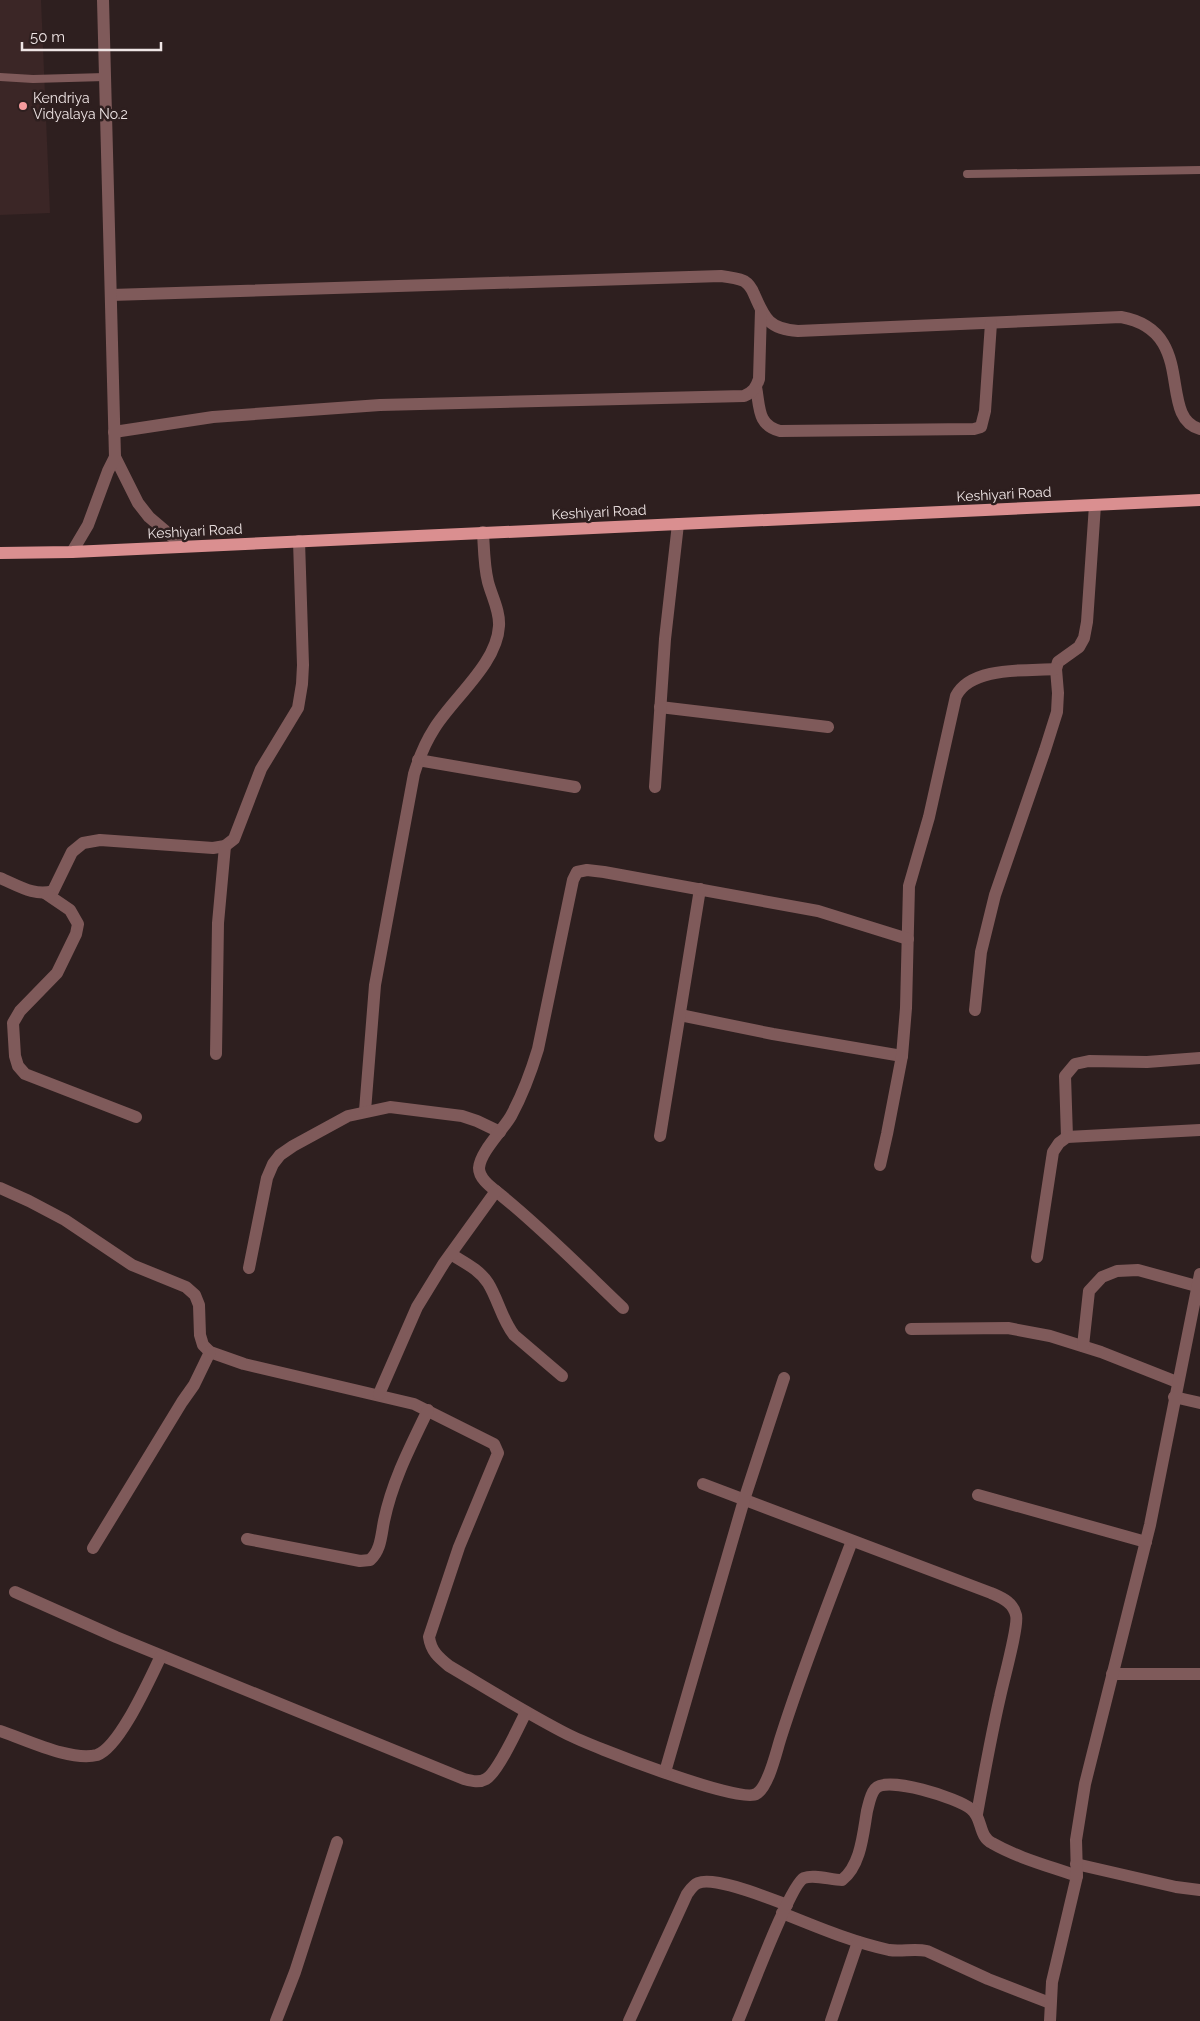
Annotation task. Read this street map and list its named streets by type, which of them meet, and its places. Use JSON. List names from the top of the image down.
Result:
{
  "streets": {
    "main road": ["Keshiyari Road"]
  },
  "places": ["Kendriya Vidyalaya No.2"],
  "scale_bar": "50 m"
}
